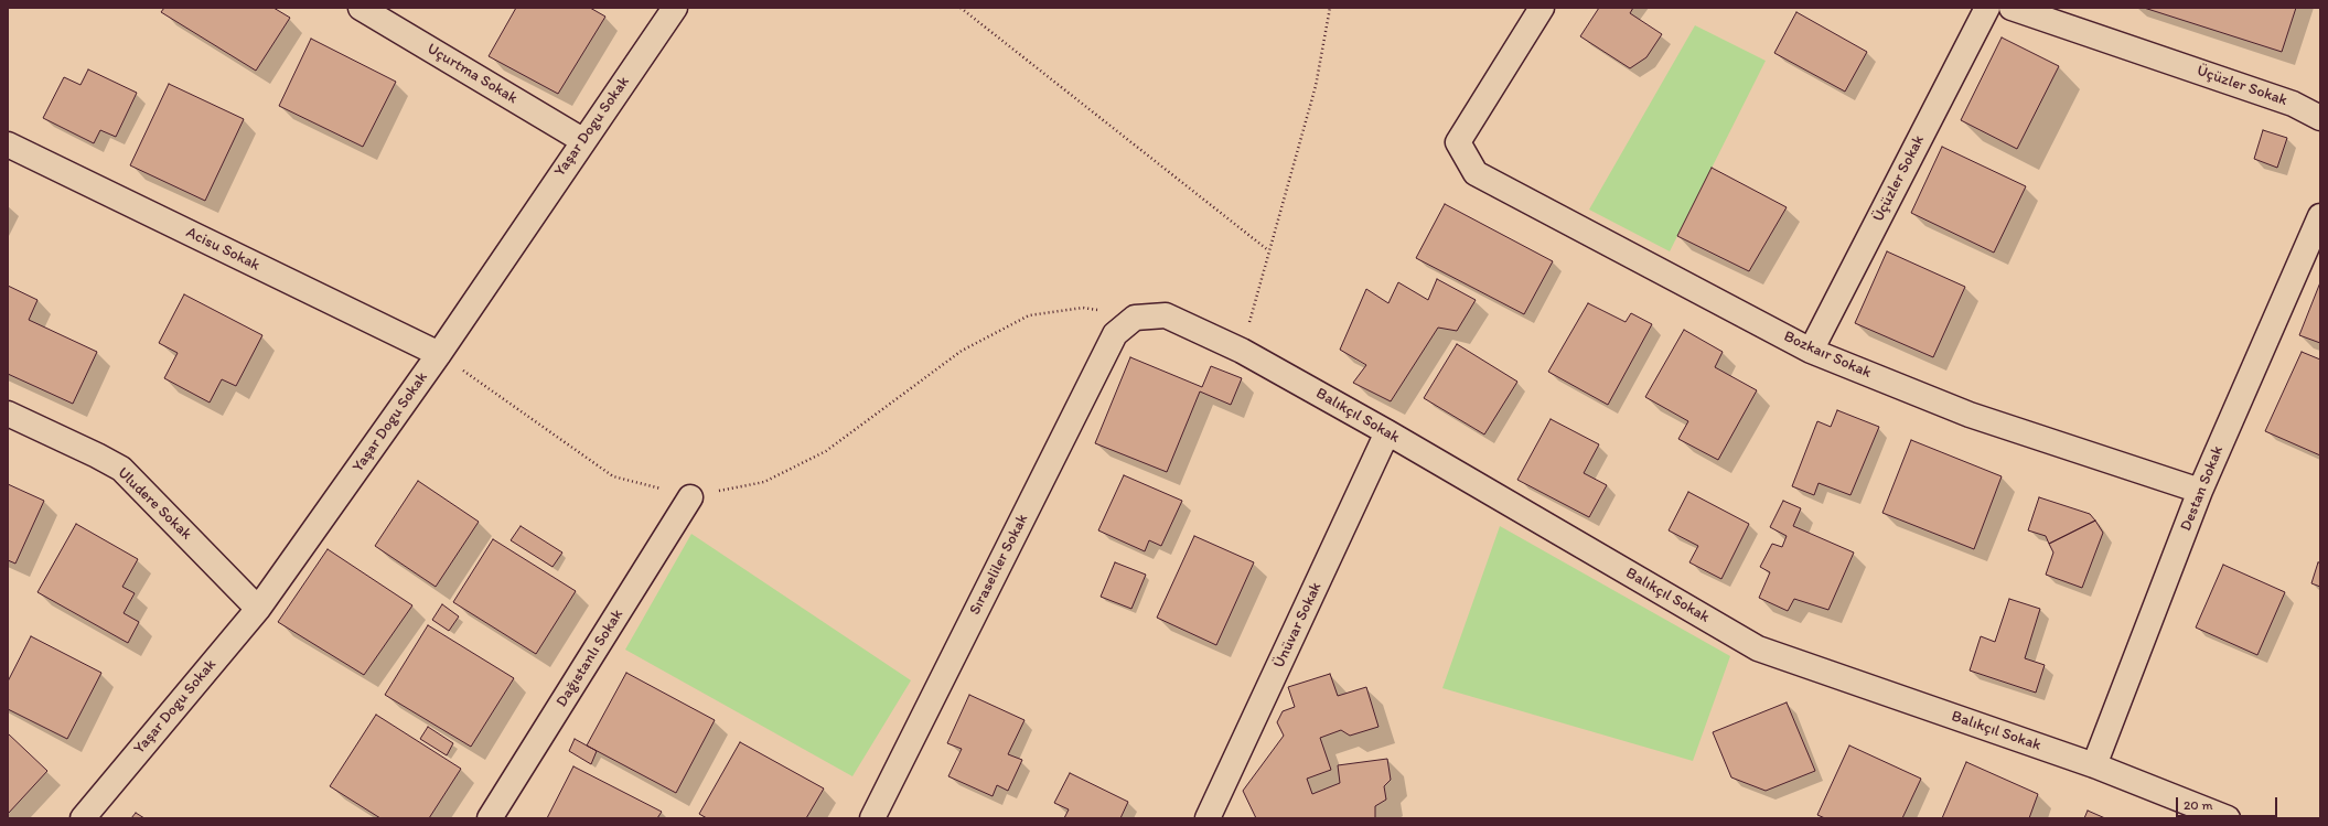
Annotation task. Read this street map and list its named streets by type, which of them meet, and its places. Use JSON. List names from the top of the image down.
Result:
{
  "streets": {
    "street": [
      "Uçurtma Sokak",
      "Üçüzler Sokak",
      "Yaşar Dogu Sokak",
      "Acisu Sokak",
      "Bozkaır Sokak",
      "Balıkçıl Sokak",
      "Destan Sokak",
      "Uludere Sokak",
      "Sıraseliler Sokak",
      "Ünüvar Sokak",
      "Dağıstanlı Sokak"
    ]
  },
  "crossings": [
    ["Uçurtma Sokak", "Yaşar Dogu Sokak"],
    ["Üçüzler Sokak", "Bozkaır Sokak"],
    ["Yaşar Dogu Sokak", "Acisu Sokak"],
    ["Yaşar Dogu Sokak", "Uludere Sokak"],
    ["Bozkaır Sokak", "Destan Sokak"],
    ["Balıkçıl Sokak", "Destan Sokak"],
    ["Balıkçıl Sokak", "Sıraseliler Sokak"],
    ["Balıkçıl Sokak", "Ünüvar Sokak"]
  ],
  "scale_bar": "20 m"
}
